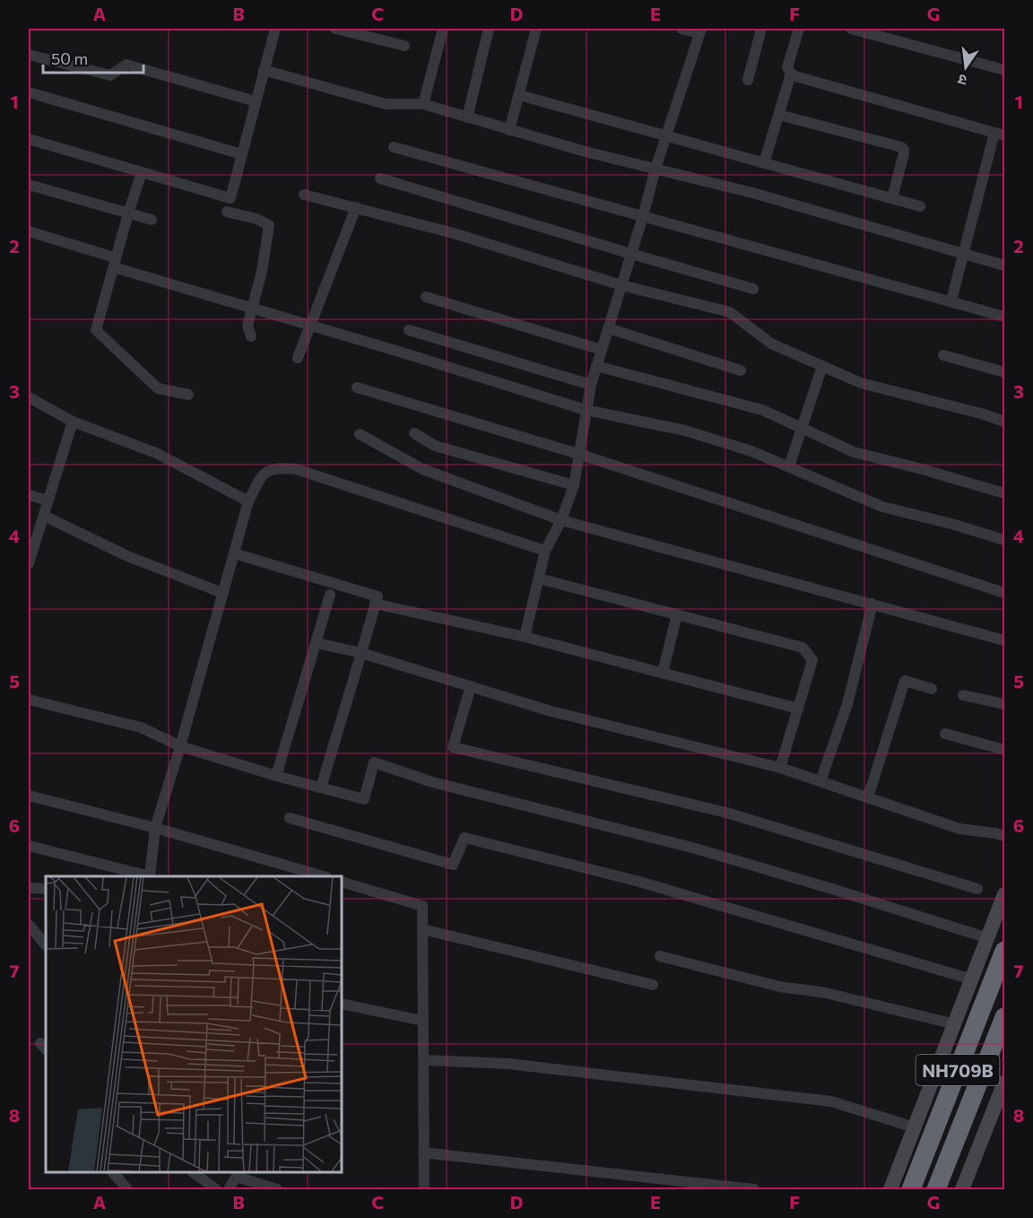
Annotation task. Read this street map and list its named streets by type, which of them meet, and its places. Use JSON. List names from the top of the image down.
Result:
{
  "streets": {
    "highway": ["NH709B"]
  },
  "scale_bar": "50 m",
  "north": "bottom",
  "grid": {
    "columns": [
      "A",
      "B",
      "C",
      "D",
      "E",
      "F",
      "G"
    ],
    "rows": [
      "1",
      "2",
      "3",
      "4",
      "5",
      "6",
      "7",
      "8"
    ]
  }
}
